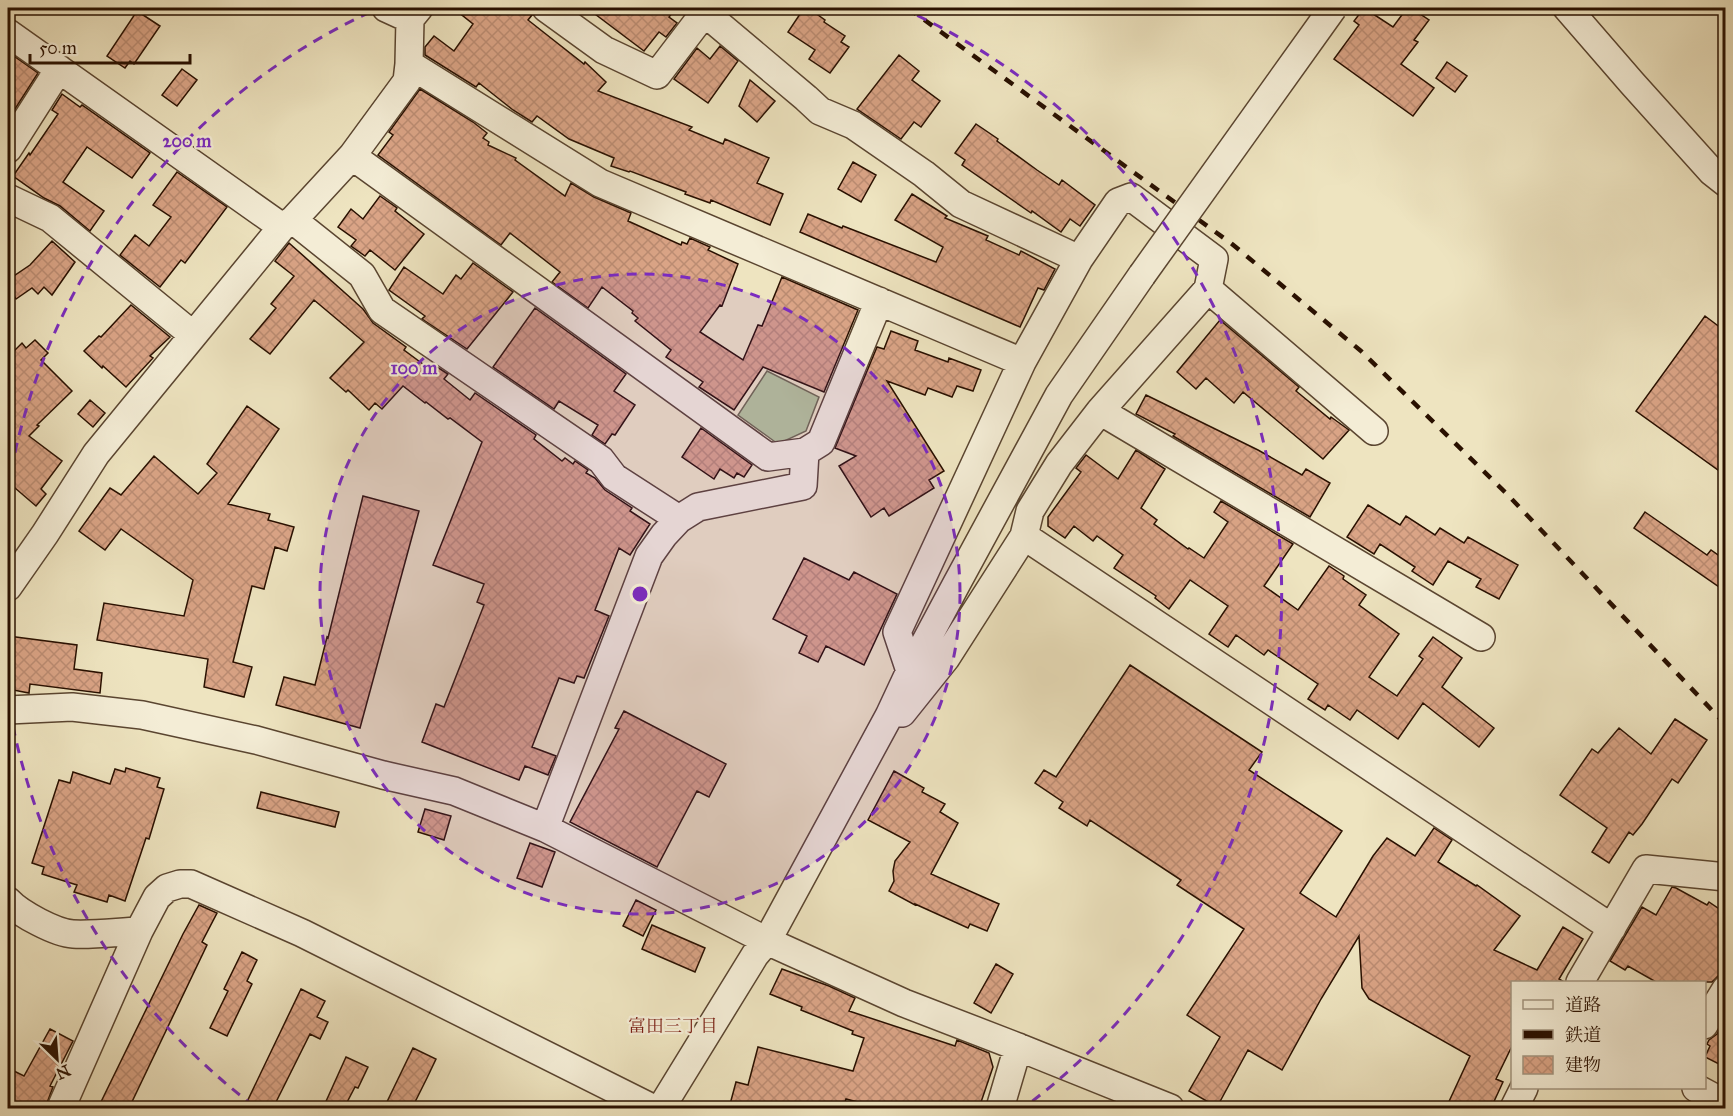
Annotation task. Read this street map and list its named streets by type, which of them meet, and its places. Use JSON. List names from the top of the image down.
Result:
{
  "districts": ["富田三丁目"],
  "legend": ["道路", "鉄道", "建物"],
  "scale_bar": "50 m",
  "north": "bottom right",
  "rings": ["200 m", "100 m"]
}
